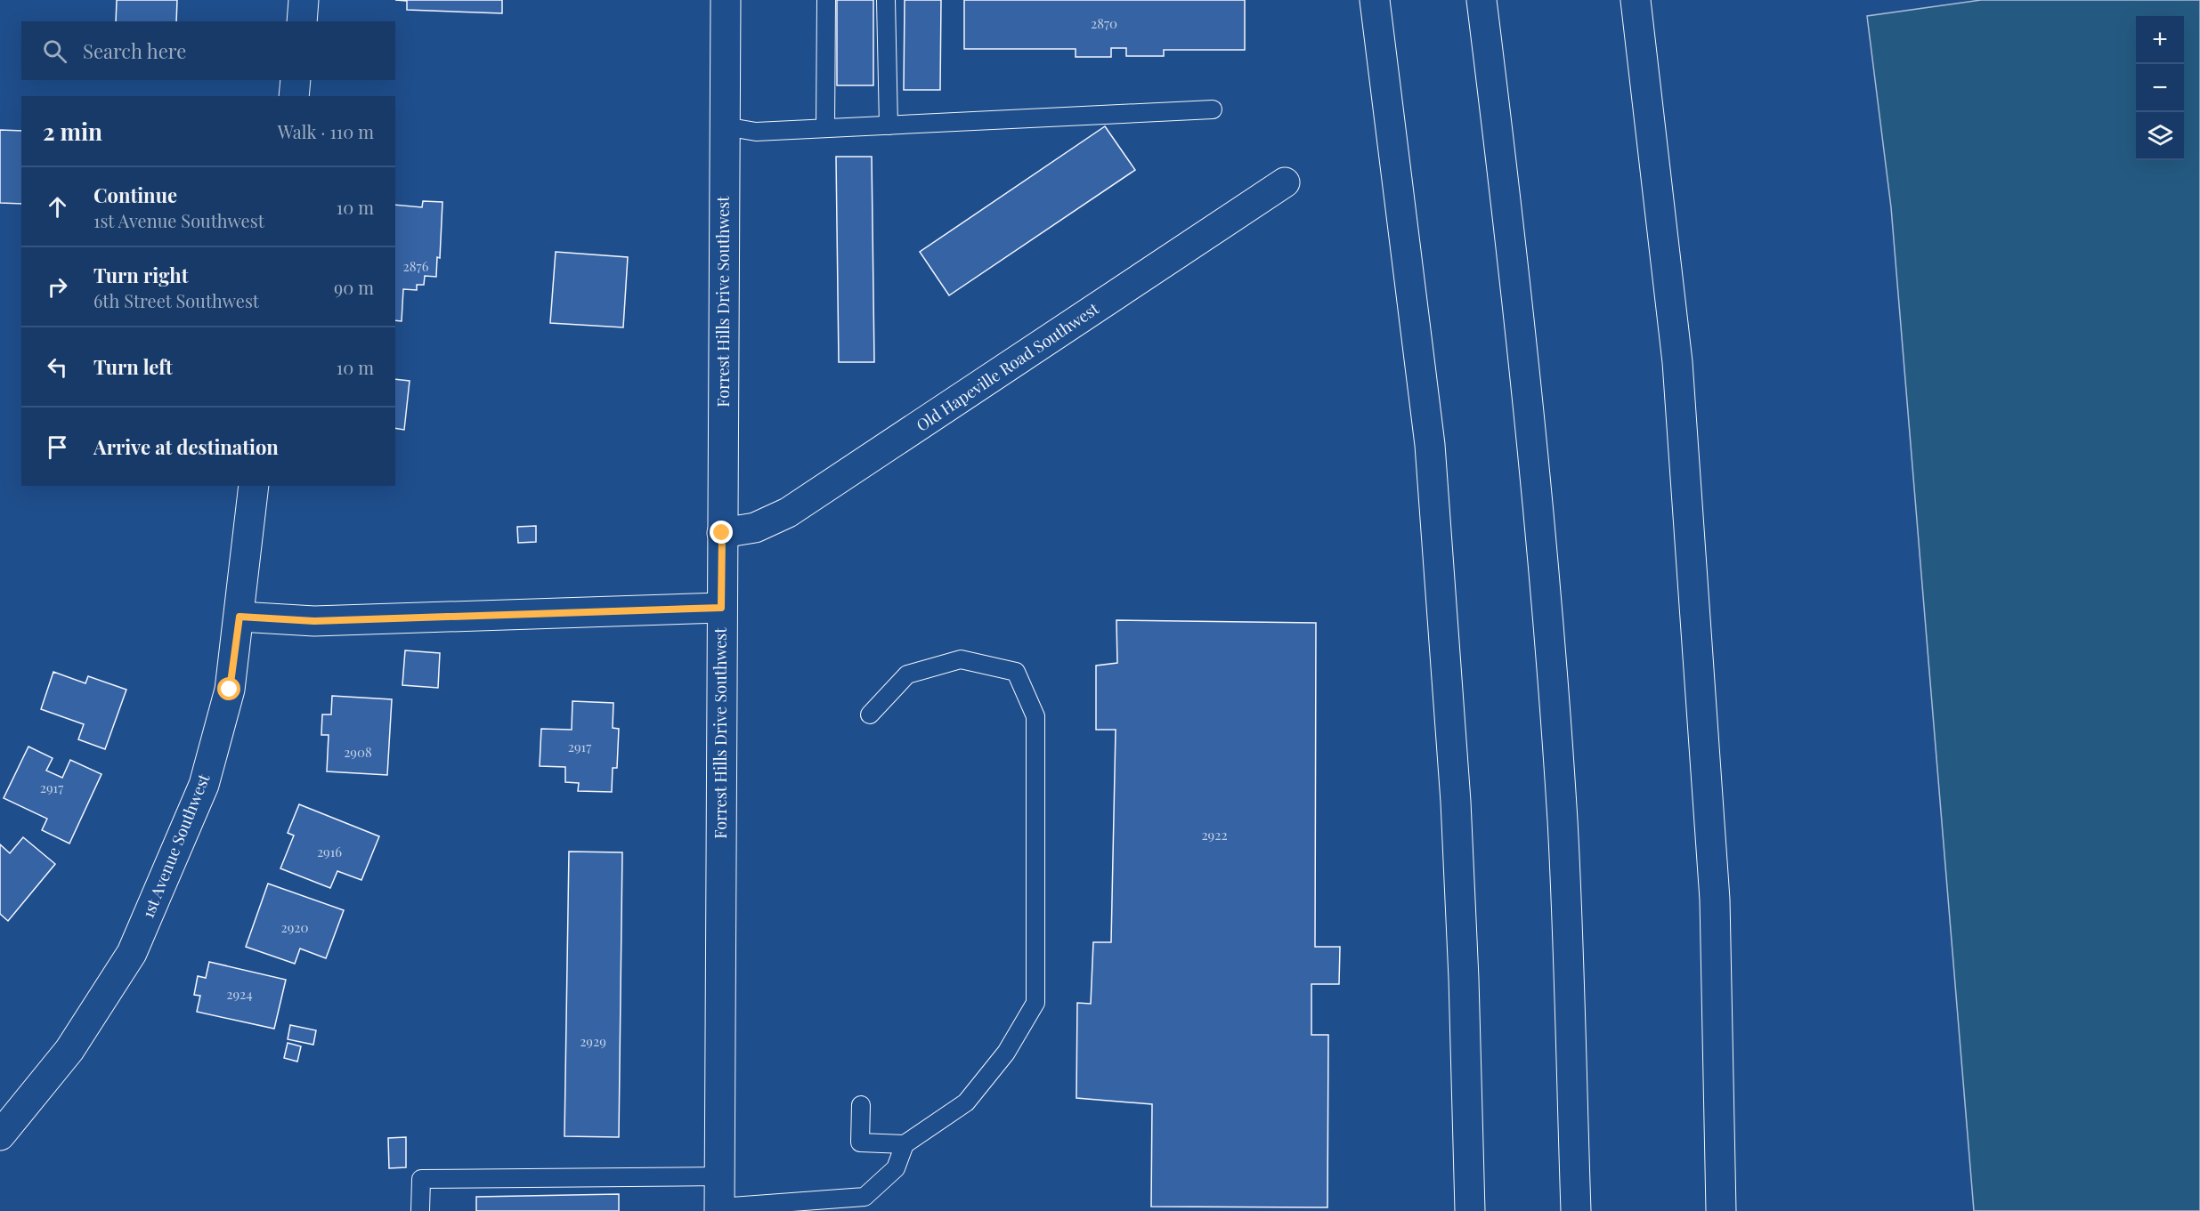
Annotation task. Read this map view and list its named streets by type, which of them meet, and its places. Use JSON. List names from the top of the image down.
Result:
{
  "streets": {
    "main road": ["Forrest Hills Drive Southwest", "Old Hapeville Road Southwest", "1st Avenue Southwest"]
  },
  "crossings": [
    ["Forrest Hills Drive Southwest", "Old Hapeville Road Southwest"]
  ],
  "house_numbers": [
    "2870",
    "2876",
    "2917",
    "2908",
    "2917",
    "2922",
    "2916",
    "2920",
    "2924",
    "2929"
  ],
  "page": {
    "map_buttons": ["+", "−"],
    "search": "Search here",
    "heading": ["2 min", "Walk · 110 m"],
    "list": [
      ["Continue", "1st Avenue Southwest", "10 m"],
      ["Turn right", "6th Street Southwest", "90 m"],
      ["Turn left", "10 m"],
      "Arrive at destination"
    ]
  }
}
